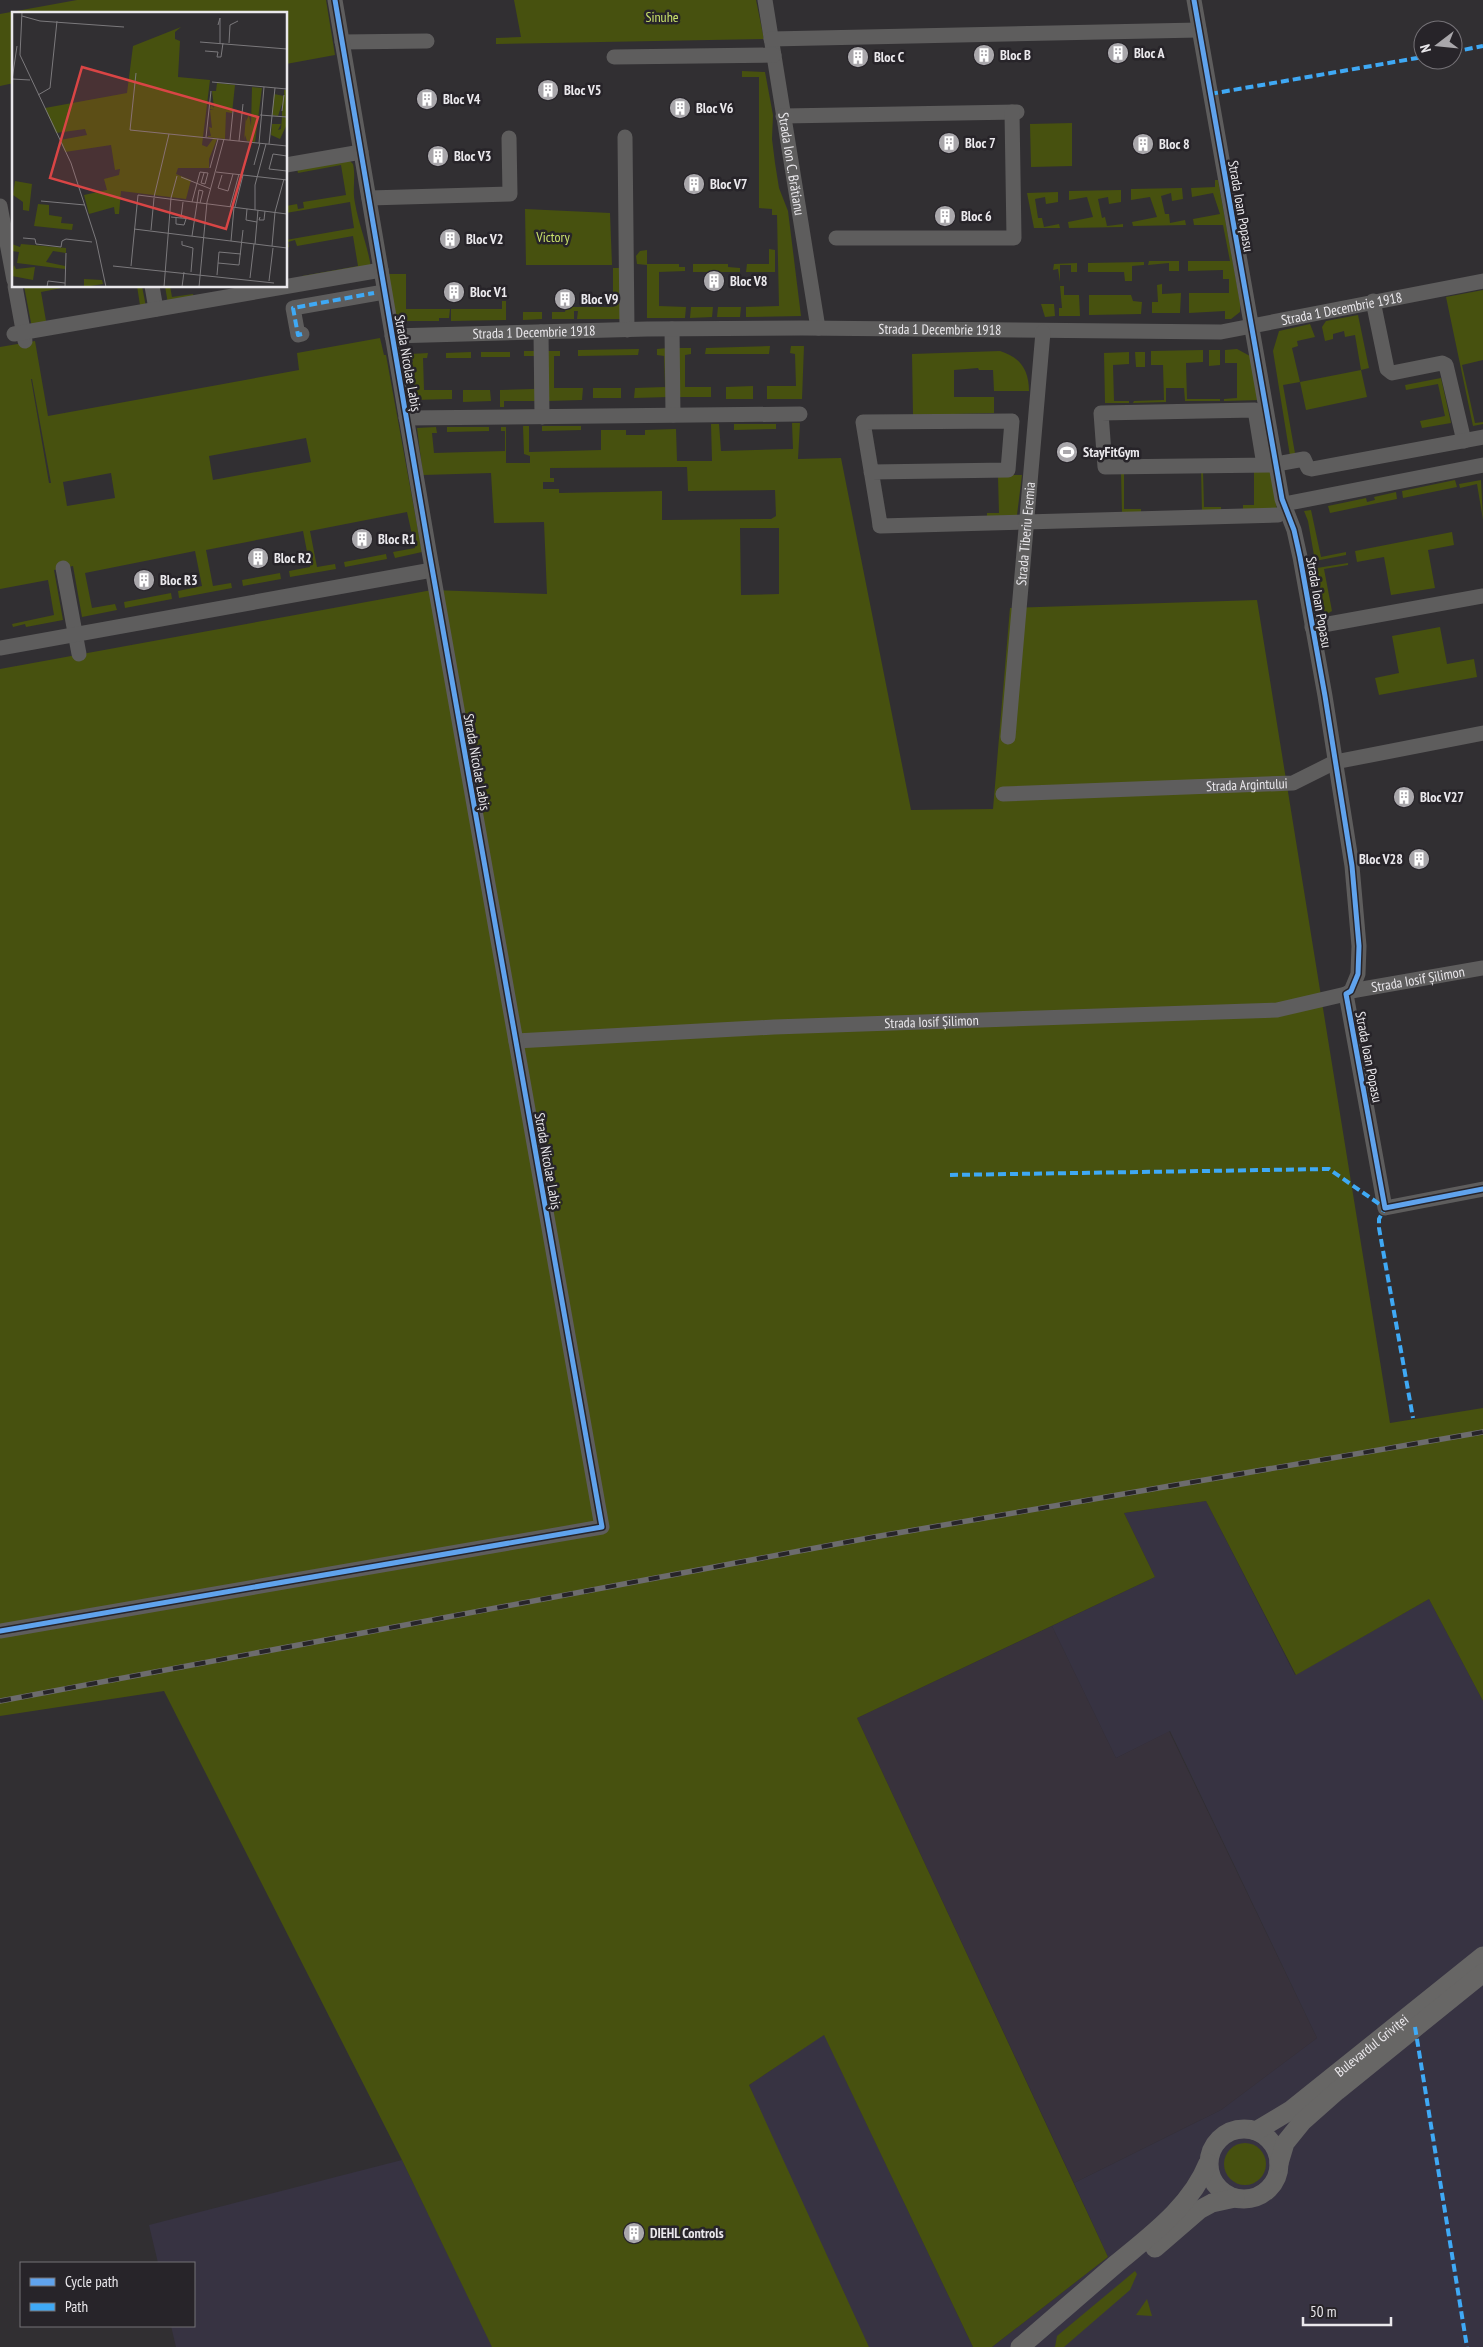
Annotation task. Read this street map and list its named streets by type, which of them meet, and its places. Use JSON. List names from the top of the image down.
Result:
{
  "streets": {
    "main road": ["Bulevardul Griviței"],
    "street": [
      "Strada Ion C. Brătianu",
      "Strada Ioan Popasu",
      "Strada 1 Decembrie 1918",
      "Strada Nicolae Labiș",
      "Strada Tiberiu Eremia",
      "Strada Argintului",
      "Strada Iosif Șilimon"
    ]
  },
  "crossings": [
    ["Strada Ion C. Brătianu", "Strada 1 Decembrie 1918"],
    ["Strada Ioan Popasu", "Strada 1 Decembrie 1918"],
    ["Strada Ioan Popasu", "Strada Argintului"],
    ["Strada Ioan Popasu", "Strada Iosif Șilimon"],
    ["Strada 1 Decembrie 1918", "Strada Nicolae Labiș"],
    ["Strada 1 Decembrie 1918", "Strada Tiberiu Eremia"],
    ["Strada Nicolae Labiș", "Strada Iosif Șilimon"]
  ],
  "parks": ["Sinuhe", "Victory"],
  "places": {
    "building": [
      "Bloc A",
      "Bloc B",
      "Bloc C",
      "Bloc V5",
      "Bloc V4",
      "Bloc V6",
      "Bloc 7",
      "Bloc 8",
      "Bloc V3",
      "Bloc V7",
      "Bloc 6",
      "Bloc V2",
      "Bloc V8",
      "Bloc V1",
      "Bloc V9",
      "Bloc R1",
      "Bloc R2",
      "Bloc R3",
      "Bloc V27",
      "Bloc V28",
      "DIEHL Controls"
    ],
    "sports": ["StayFitGym"]
  },
  "legend": ["Cycle path", "Path"],
  "scale_bar": "50 m",
  "north": "left"
}
